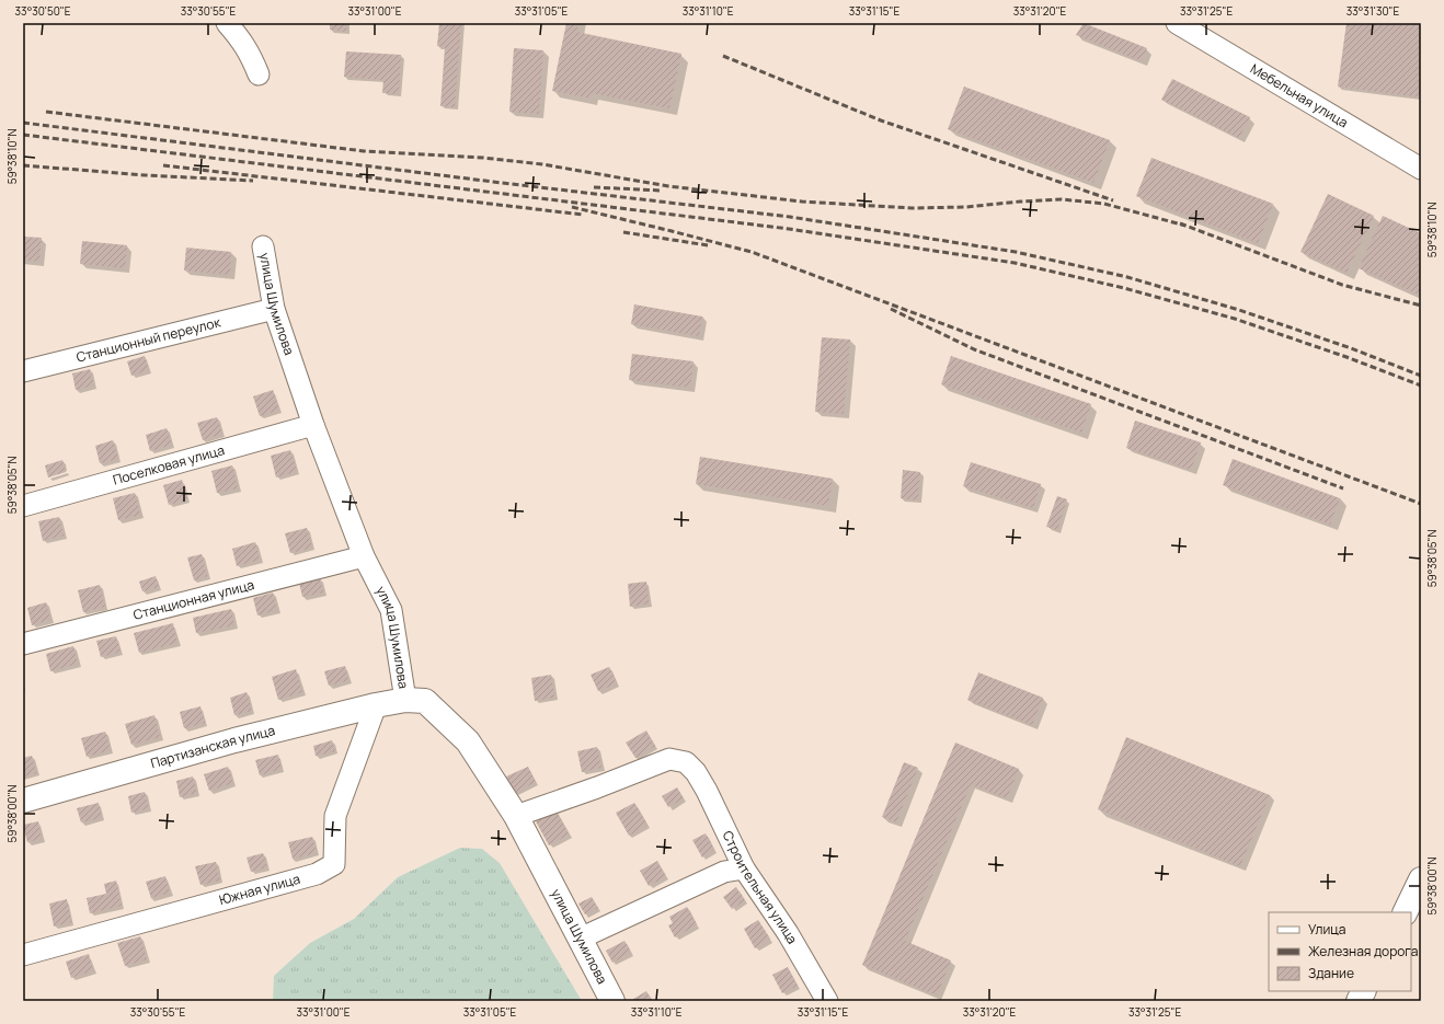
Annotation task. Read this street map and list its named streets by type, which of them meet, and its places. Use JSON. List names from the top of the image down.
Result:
{
  "streets": {
    "main road": ["улица Шумилова", "Партизанская улица"],
    "street": [
      "Мебельная улица",
      "Станционный переулок",
      "Поселковая улица",
      "Станционная улица",
      "Строительная улица",
      "Южная улица"
    ]
  },
  "crossings": [
    ["улица Шумилова", "Станционный переулок"],
    ["улица Шумилова", "Поселковая улица"],
    ["улица Шумилова", "Станционная улица"],
    ["улица Шумилова", "Партизанская улица"],
    ["улица Шумилова", "Строительная улица"],
    ["Партизанская улица", "Южная улица"]
  ],
  "legend": ["Улица", "Железная дорога", "Здание"],
  "coordinates": [
    "33°30'50\"E",
    "33°30'55\"E",
    "33°31'00\"E",
    "33°31'05\"E",
    "33°31'10\"E",
    "33°31'15\"E",
    "33°31'20\"E",
    "33°31'25\"E",
    "33°31'30\"E",
    "59°38'10\"N",
    "59°38'05\"N",
    "59°38'00\"N"
  ]
}
